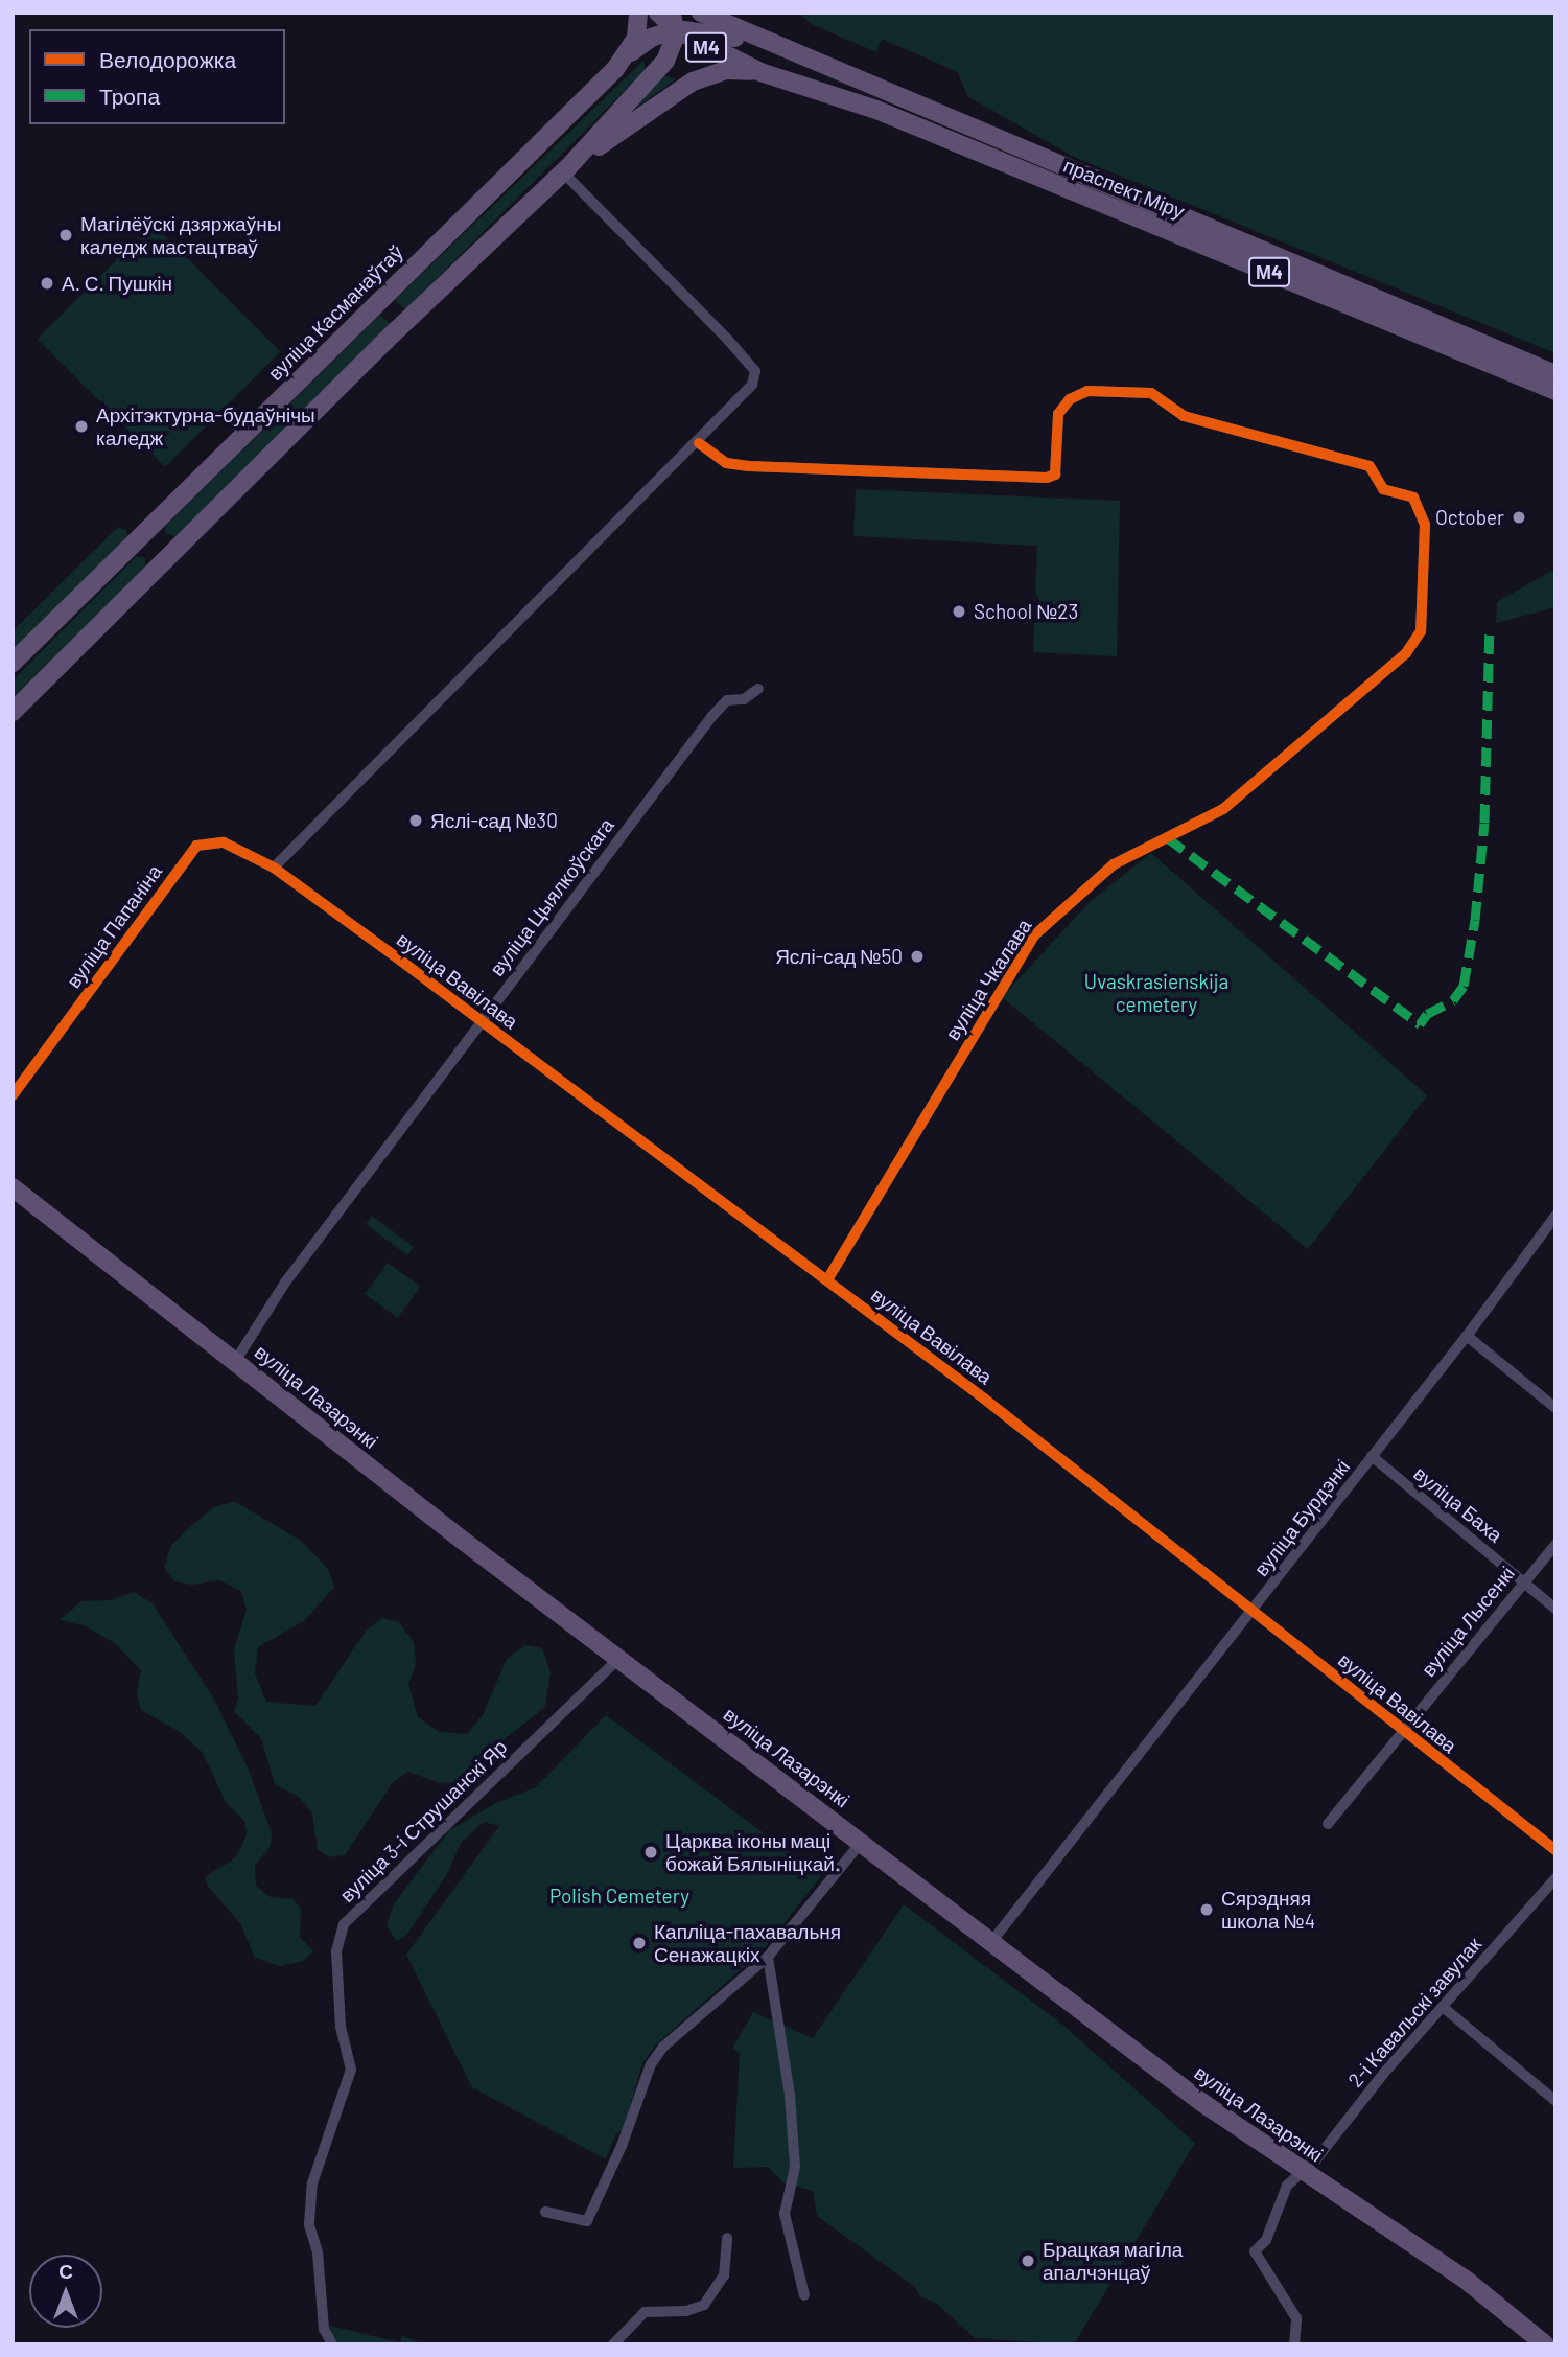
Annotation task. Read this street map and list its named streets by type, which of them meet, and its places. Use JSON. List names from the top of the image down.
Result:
{
  "streets": {
    "main road": [
      "М4",
      "праспект Міру",
      "вуліца Касманаўтаў",
      "вуліца Лазарэнкі"
    ],
    "street": [
      "вуліца Цыялкоўскага",
      "вуліца Папаніна",
      "вуліца Чкалава",
      "вуліца Вавілава",
      "вуліца Баха",
      "вуліца Бурдэнкі",
      "вуліца Лысенкі",
      "вуліца 3-і Струшанскі Яр",
      "2-і Кавальскі завулак"
    ]
  },
  "crossings": [
    ["праспект Міру", "вуліца Касманаўтаў"],
    ["вуліца Цыялкоўскага", "вуліца Вавілава"],
    ["вуліца Цыялкоўскага", "вуліца Лазарэнкі"],
    ["вуліца Папаніна", "вуліца Вавілава"],
    ["вуліца Чкалава", "вуліца Вавілава"],
    ["вуліца Вавілава", "вуліца Бурдэнкі"],
    ["вуліца Вавілава", "вуліца Лысенкі"],
    ["вуліца Лазарэнкі", "вуліца Бурдэнкі"],
    ["вуліца Лазарэнкі", "вуліца 3-і Струшанскі Яр"],
    ["вуліца Лазарэнкі", "2-і Кавальскі завулак"],
    ["вуліца Баха", "вуліца Бурдэнкі"],
    ["вуліца Баха", "вуліца Лысенкі"]
  ],
  "parks": ["Uvaskrasienskija cemetery", "Polish Cemetery"],
  "places": [
    "Магілёўскі дзяржаўны каледж мастацтваў",
    "А. С. Пушкін",
    "Архітэктурна-будаўнічы каледж",
    "October",
    "School №23",
    "Яслі-сад №30",
    "Яслі-сад №50",
    "Царква іконы маці божай Бялыніцкай.",
    "Сярэдняя школа №4",
    "Капліца-пахавальня Сенажацкіх",
    "Брацкая магіла апалчэнцаў"
  ],
  "legend": ["Велодорожка", "Тропа"],
  "north": "top"
}
